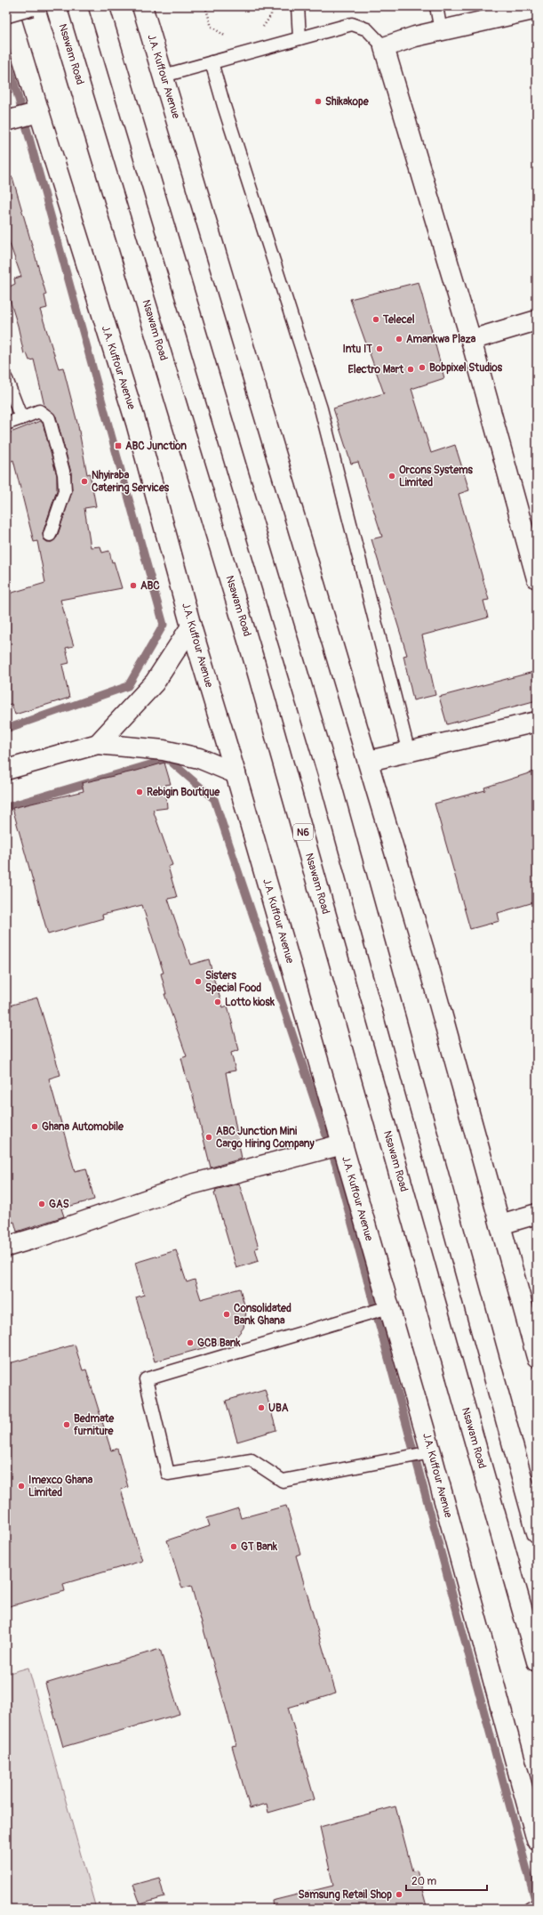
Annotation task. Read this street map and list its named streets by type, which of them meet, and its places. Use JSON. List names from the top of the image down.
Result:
{
  "streets": {
    "main road": ["Nsawam Road", "J.A. Kuffour Avenue", "N6"]
  },
  "places": {
    "other": [
      "Shikakope",
      "Telecel",
      "Amankwa Plaza",
      "Intu IT",
      "Bobpixel Studios",
      "Electro Mart",
      "Orcons Systems Limited",
      "Nhyiraba Catering Services",
      "ABC",
      "Rebigin Boutique",
      "Sisters Special Food",
      "Lotto kiosk",
      "Ghana Automobile",
      "ABC Junction Mini Cargo Hiring Company",
      "GAS",
      "Consolidated Bank Ghana",
      "GCB Bank",
      "UBA",
      "Bedmate furniture",
      "Imexco Ghana Limited",
      "GT Bank",
      "Samsung Retail Shop"
    ],
    "transit": ["ABC Junction"]
  },
  "scale_bar": "20 m"
}
